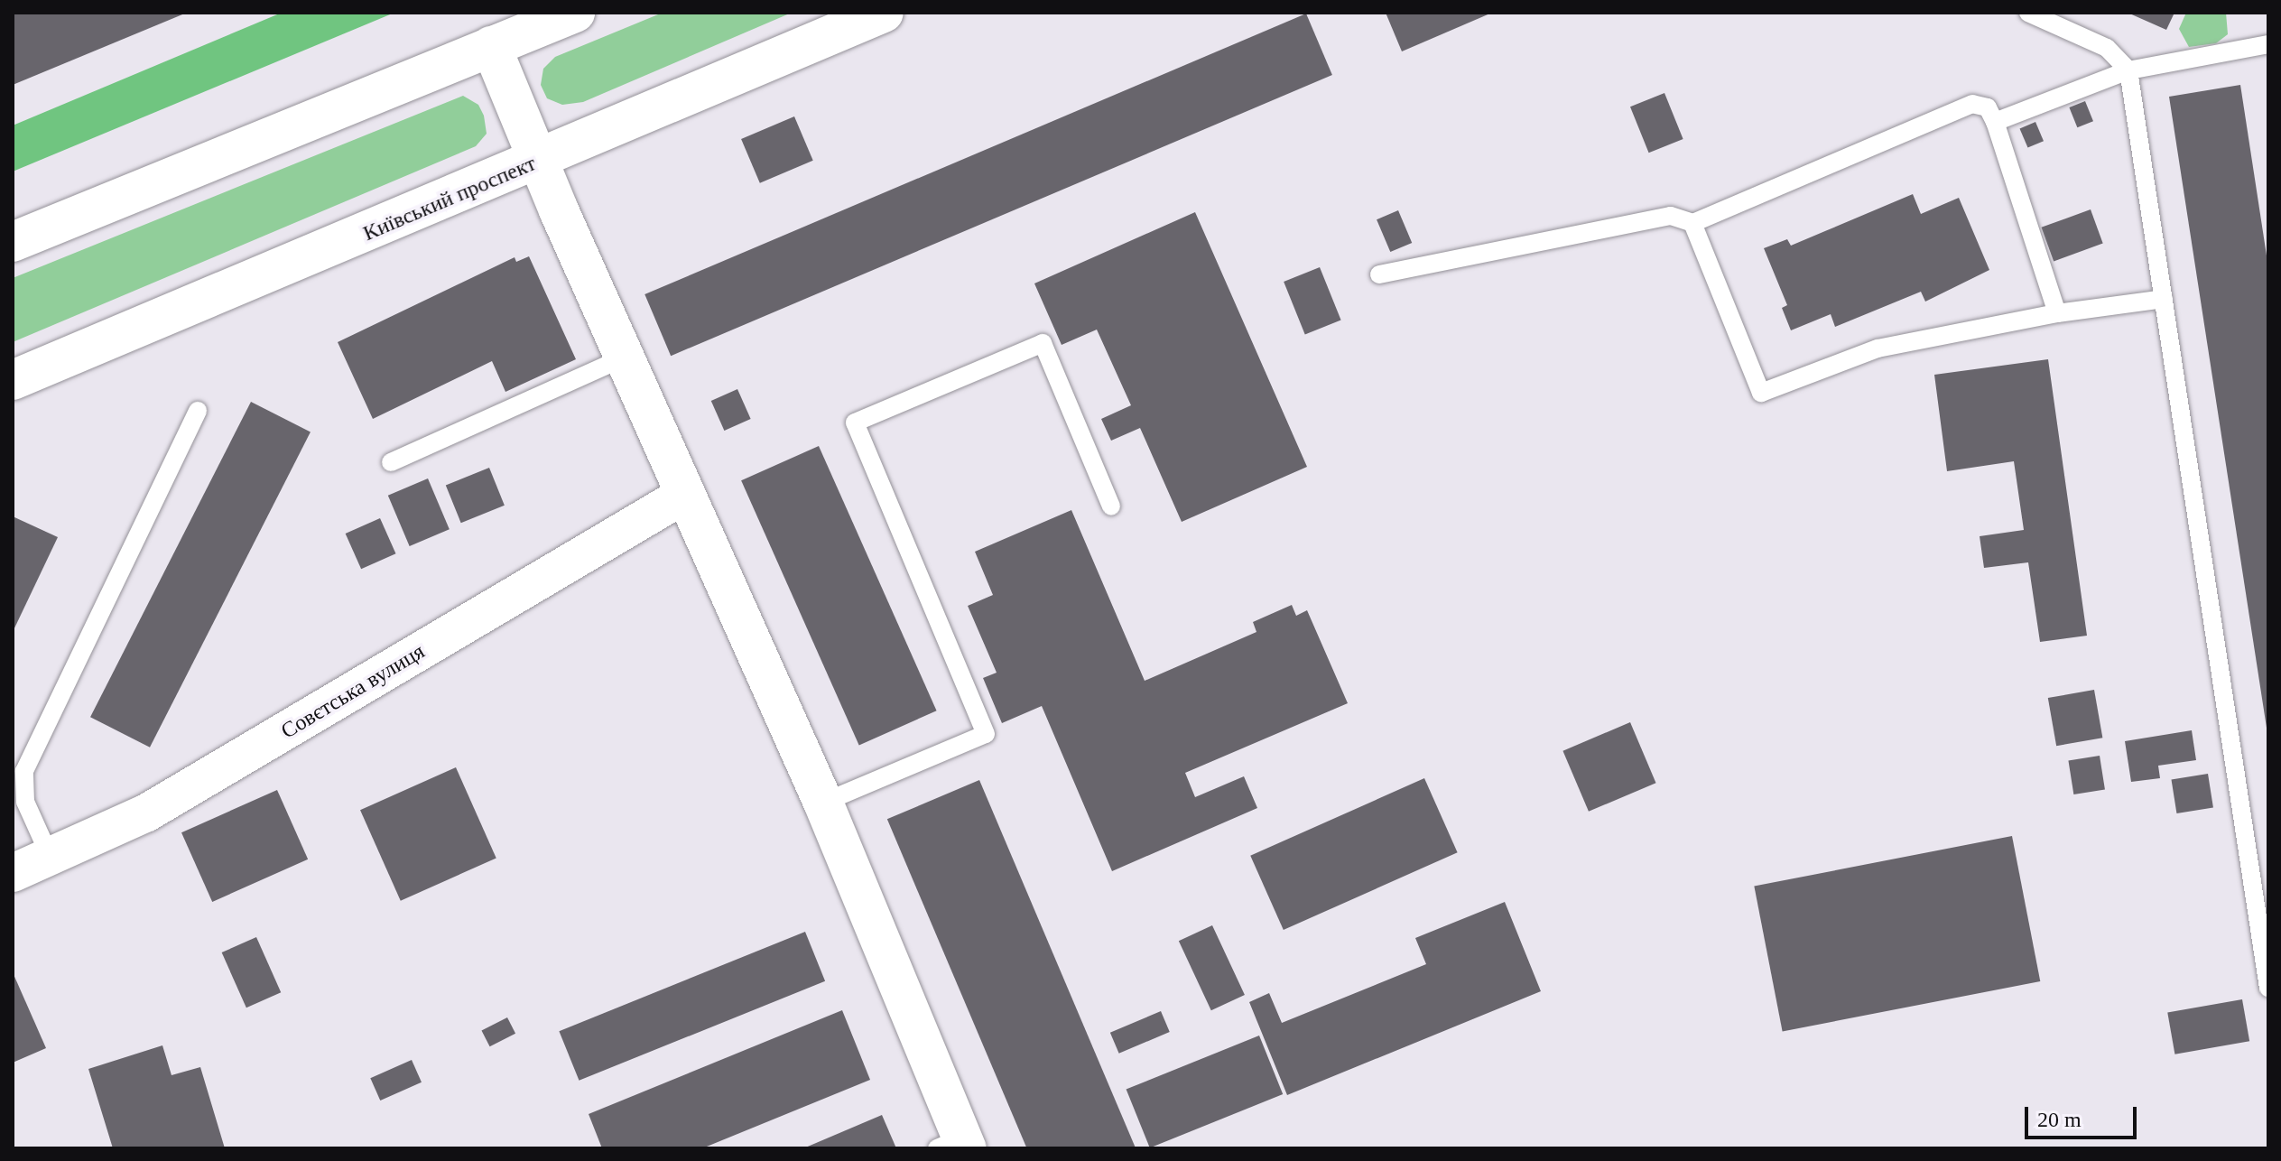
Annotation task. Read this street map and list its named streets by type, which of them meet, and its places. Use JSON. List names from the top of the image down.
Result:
{
  "streets": {
    "main road": ["Київський проспект"],
    "street": ["Совєтська вулиця"]
  },
  "scale_bar": "20 m"
}
